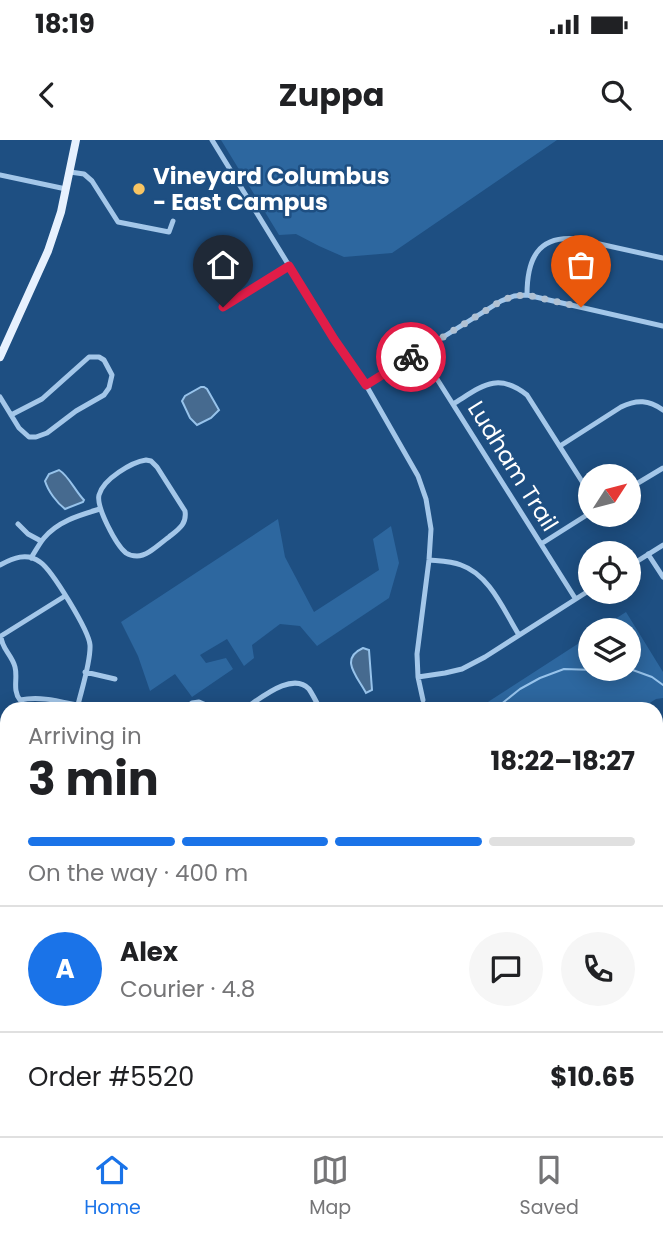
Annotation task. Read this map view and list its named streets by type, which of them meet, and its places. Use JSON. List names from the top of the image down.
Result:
{
  "streets": {
    "street": ["Ludham Trail"]
  },
  "places": ["Vineyard Columbus - East Campus"],
  "north": "top right",
  "page": {
    "status": "18:19",
    "header": "Zuppa",
    "heading": ["3 min", "Arriving in", "18:22–18:27"],
    "panel": [
      "Alex",
      "Courier · 4.8",
      "Order #5520",
      "$10.65"
    ],
    "bar": "On the way · 400 m",
    "round": "A",
    "tabs": ["Home", "Map", "Saved"]
  }
}
